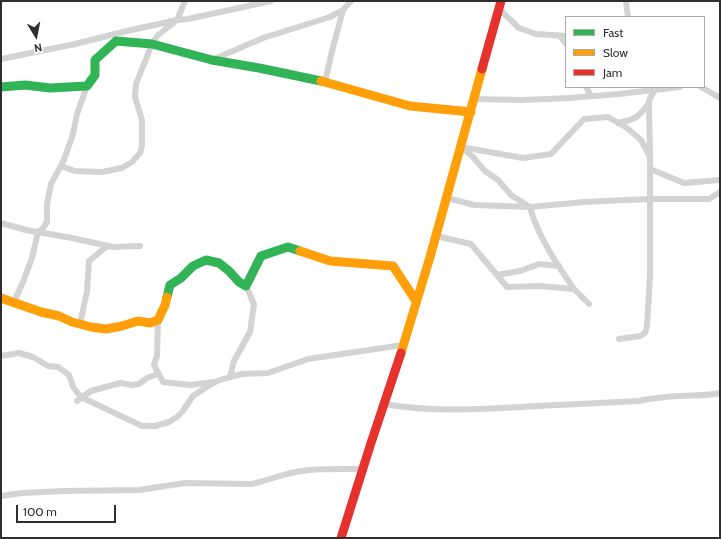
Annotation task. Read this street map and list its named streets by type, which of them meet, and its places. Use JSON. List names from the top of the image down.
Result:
{
  "legend": ["Fast", "Slow", "Jam"],
  "scale_bar": "100 m",
  "north": "bottom"
}
